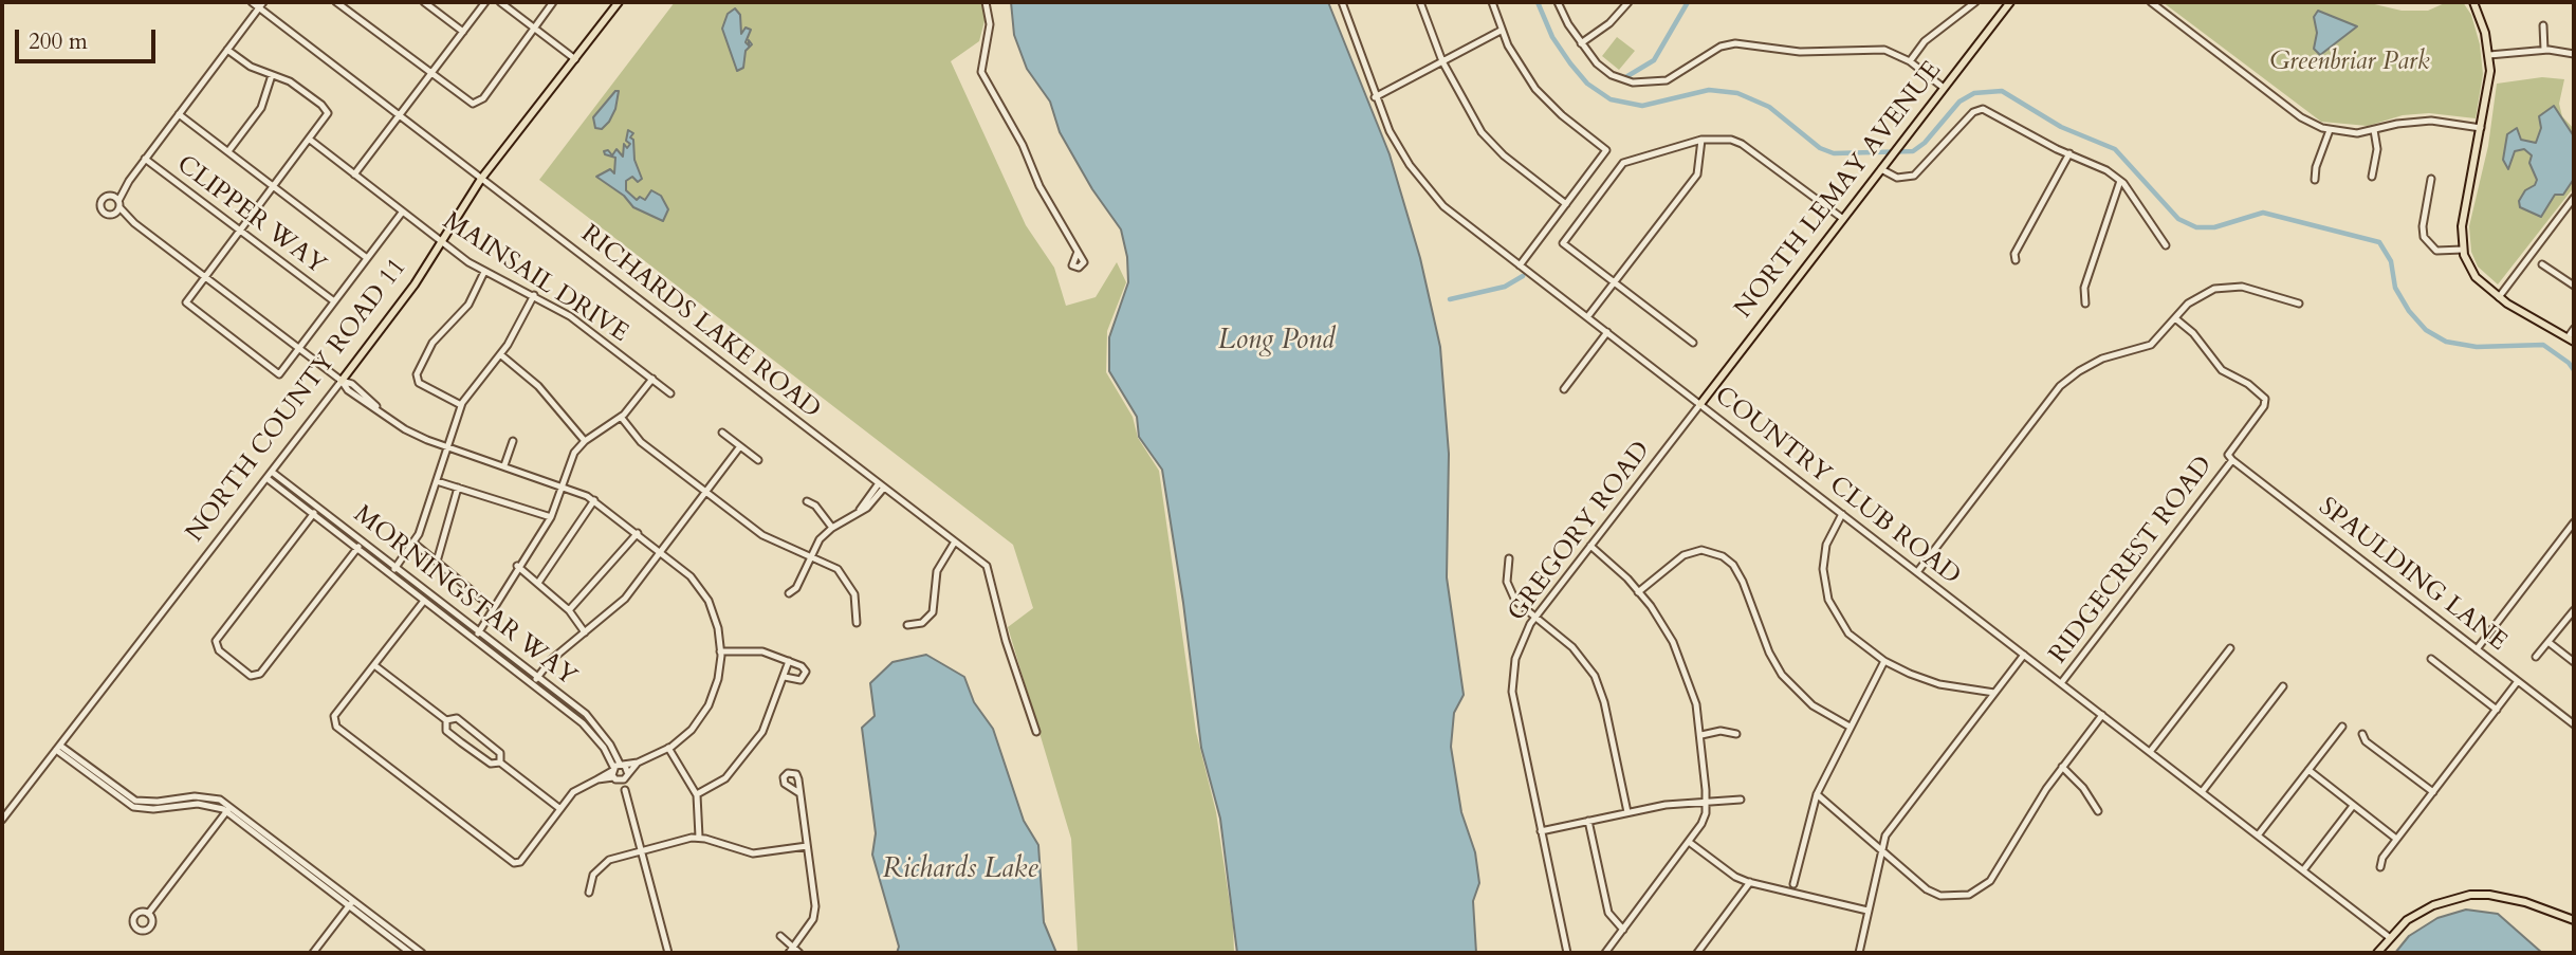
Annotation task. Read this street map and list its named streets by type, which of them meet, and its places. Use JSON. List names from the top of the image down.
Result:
{
  "streets": {
    "main road": ["NORTH LEMAY AVENUE", "NORTH COUNTY ROAD 11"],
    "street": [
      "CLIPPER WAY",
      "MAINSAIL DRIVE",
      "RICHARDS LAKE ROAD",
      "COUNTRY CLUB ROAD",
      "GREGORY ROAD",
      "RIDGECREST ROAD",
      "SPAULDING LANE",
      "MORNINGSTAR WAY"
    ]
  },
  "crossings": [
    ["NORTH LEMAY AVENUE", "COUNTRY CLUB ROAD"],
    ["NORTH LEMAY AVENUE", "GREGORY ROAD"],
    ["MAINSAIL DRIVE", "NORTH COUNTY ROAD 11"],
    ["RICHARDS LAKE ROAD", "NORTH COUNTY ROAD 11"],
    ["NORTH COUNTY ROAD 11", "MORNINGSTAR WAY"],
    ["COUNTRY CLUB ROAD", "GREGORY ROAD"],
    ["COUNTRY CLUB ROAD", "RIDGECREST ROAD"],
    ["RIDGECREST ROAD", "SPAULDING LANE"]
  ],
  "water": ["Long Pond", "Richards Lake"],
  "parks": ["Greenbriar Park"],
  "scale_bar": "200 m"
}
